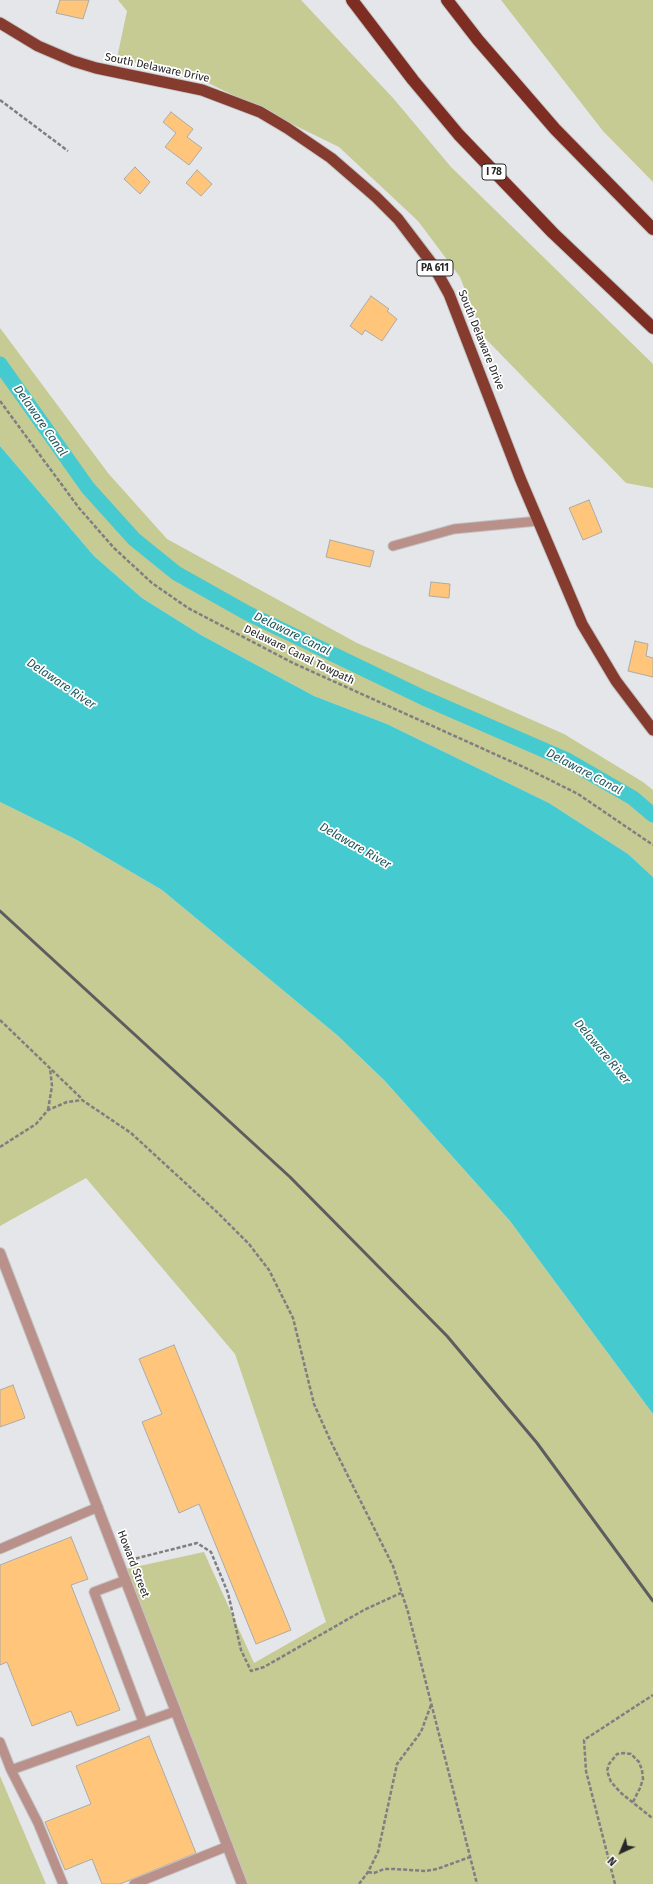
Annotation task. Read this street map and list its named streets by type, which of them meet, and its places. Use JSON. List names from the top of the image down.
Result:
{
  "streets": {
    "highway": ["South Delaware Drive", "I 78", "PA 611"],
    "street": ["Howard Street"],
    "path": ["Delaware Canal Towpath"]
  },
  "water": ["Delaware Canal", "Delaware River"],
  "north": "bottom left"
}
